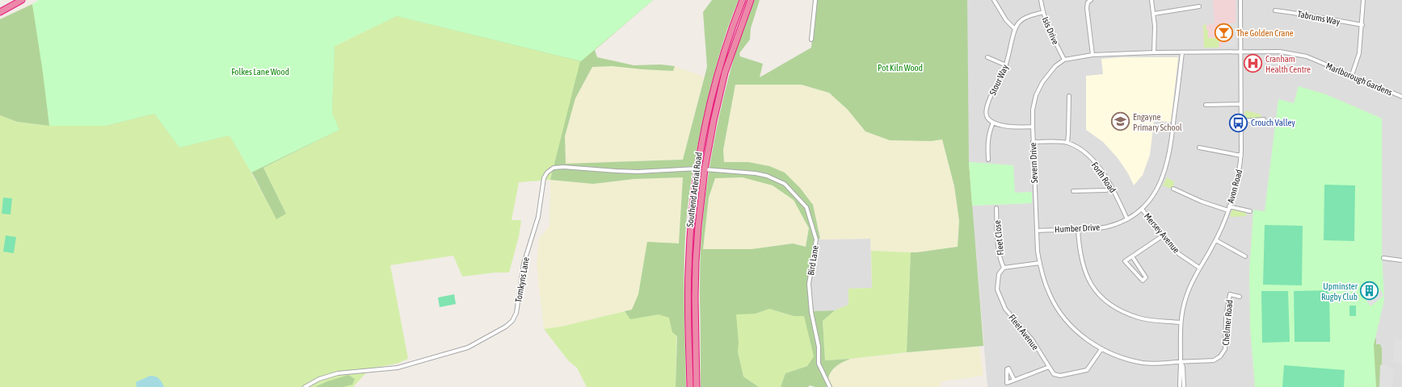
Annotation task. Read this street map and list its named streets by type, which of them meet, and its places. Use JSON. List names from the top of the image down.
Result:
{
  "streets": {
    "highway": ["Southend Arterial Road"],
    "street": [
      "Tabrums Way",
      "Isis Drive",
      "Marlborough Gardens",
      "Stour Way",
      "Severn Drive",
      "Forth Road",
      "Avon Road",
      "Humber Drive",
      "Mersey Avenue",
      "Fleet Close",
      "Bird Lane",
      "Tomkyns Lane",
      "Chelmer Road",
      "Fleet Avenue"
    ]
  },
  "crossings": [
    ["Isis Drive", "Stour Way"],
    ["Isis Drive", "Severn Drive"],
    ["Marlborough Gardens", "Avon Road"],
    ["Severn Drive", "Forth Road"],
    ["Severn Drive", "Avon Road"],
    ["Severn Drive", "Humber Drive"],
    ["Severn Drive", "Chelmer Road"],
    ["Severn Drive", "Fleet Avenue"],
    ["Forth Road", "Humber Drive"],
    ["Avon Road", "Mersey Avenue"],
    ["Avon Road", "Chelmer Road"],
    ["Southend Arterial Road", "Bird Lane"],
    ["Southend Arterial Road", "Tomkyns Lane"],
    ["Humber Drive", "Mersey Avenue"],
    ["Fleet Close", "Fleet Avenue"]
  ],
  "parks": ["Pot Kiln Wood", "Folkes Lane Wood"],
  "places": {
    "bar": ["The Golden Crane"],
    "hospital": ["Cranham Health Centre"],
    "school or university": ["Engayne Primary School"],
    "bus stop": ["Crouch Valley"],
    "building": ["Upminster Rugby Club"]
  }
}
